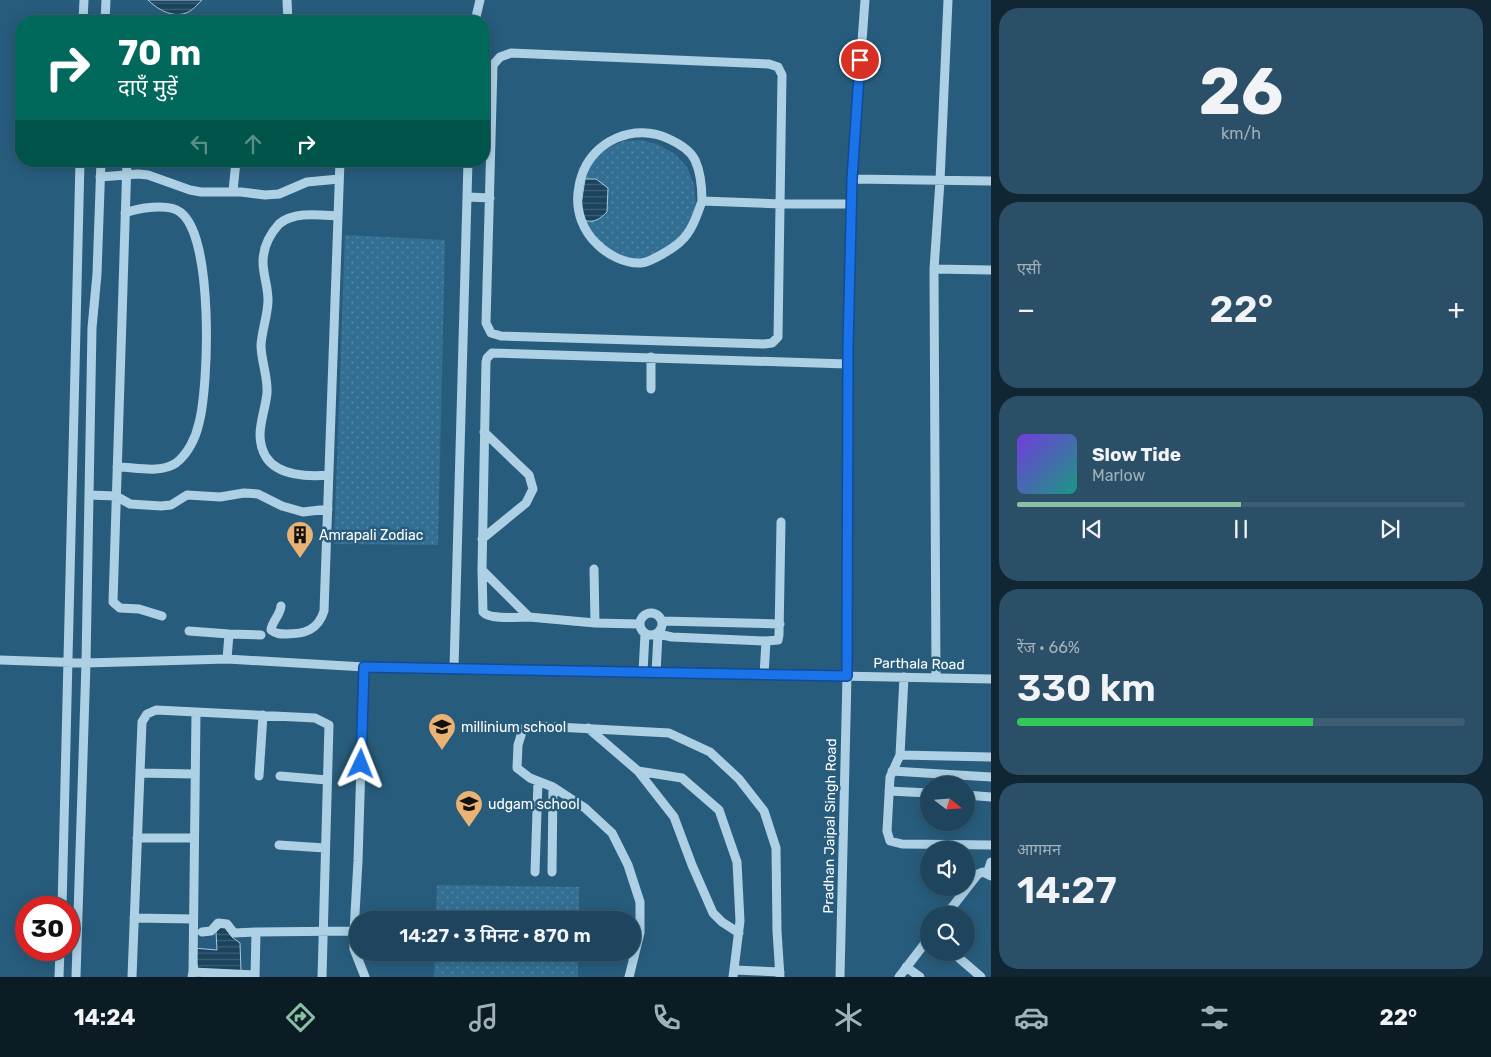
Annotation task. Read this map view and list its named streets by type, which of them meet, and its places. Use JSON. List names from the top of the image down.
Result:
{
  "streets": {
    "street": ["Parthala Road", "Pradhan Jaipal Singh Road"]
  },
  "crossings": [
    ["Parthala Road", "Pradhan Jaipal Singh Road"]
  ],
  "places": {
    "building": ["Amrapali Zodiac"],
    "school or university": ["millinium school", "udgam school"]
  },
  "north": "right",
  "page": {
    "tile": [
      ["26", "km/h"],
      "एसी",
      ["रेंज · 66%", "330 km"],
      ["आगमन", "14:27"]
    ],
    "turn": ["70 m", "दाएँ मुड़ें"],
    "heat": ["−", "22°", "+"],
    "song": ["Slow Tide", "Marlow"],
    "limit": "30",
    "trip": "14:27 · 3 मिनट · 870 m",
    "tabs": ["14:24", "22°"]
  }
}
